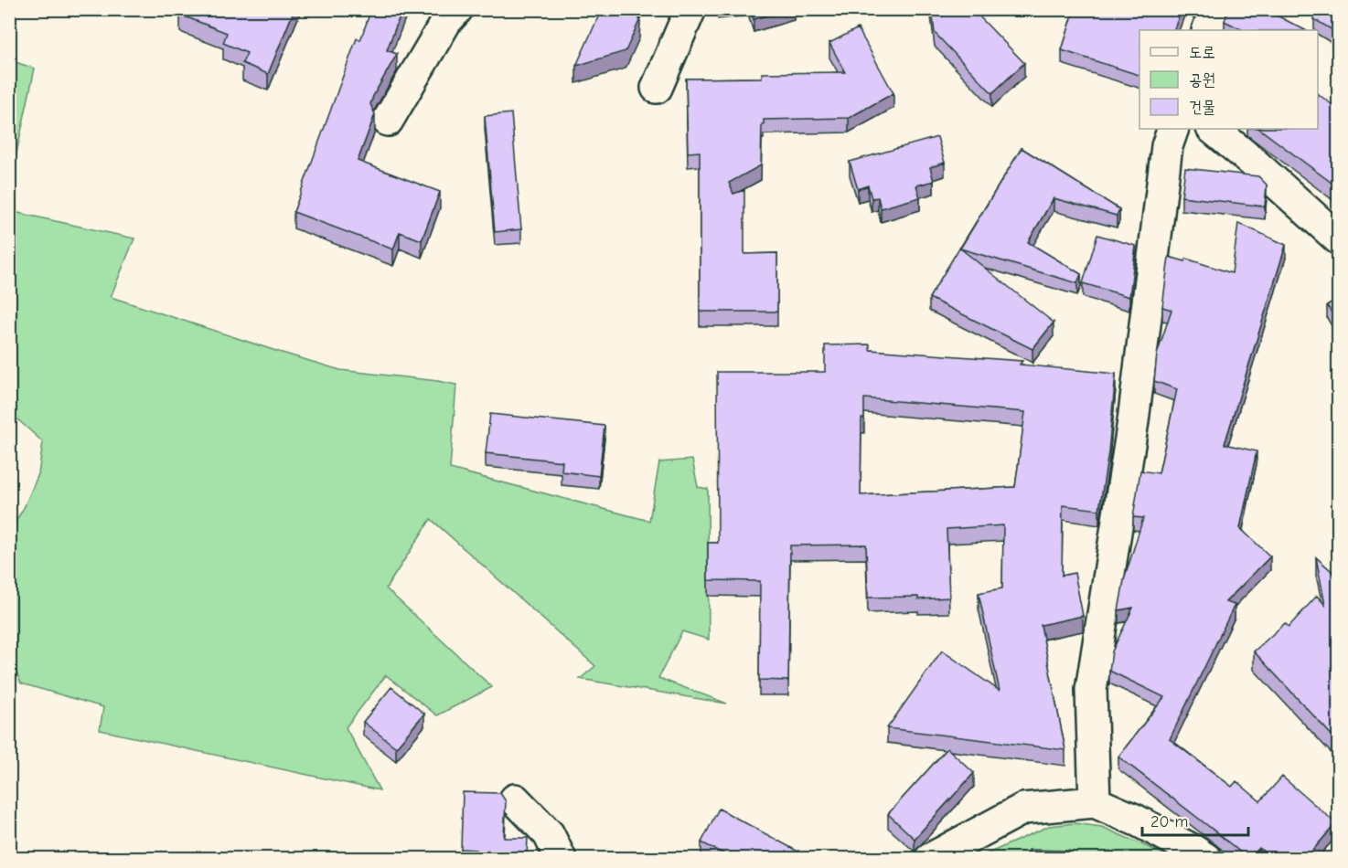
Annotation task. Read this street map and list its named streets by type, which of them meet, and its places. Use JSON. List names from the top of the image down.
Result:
{
  "legend": ["도로", "공원", "건물"],
  "scale_bar": "20 m"
}
